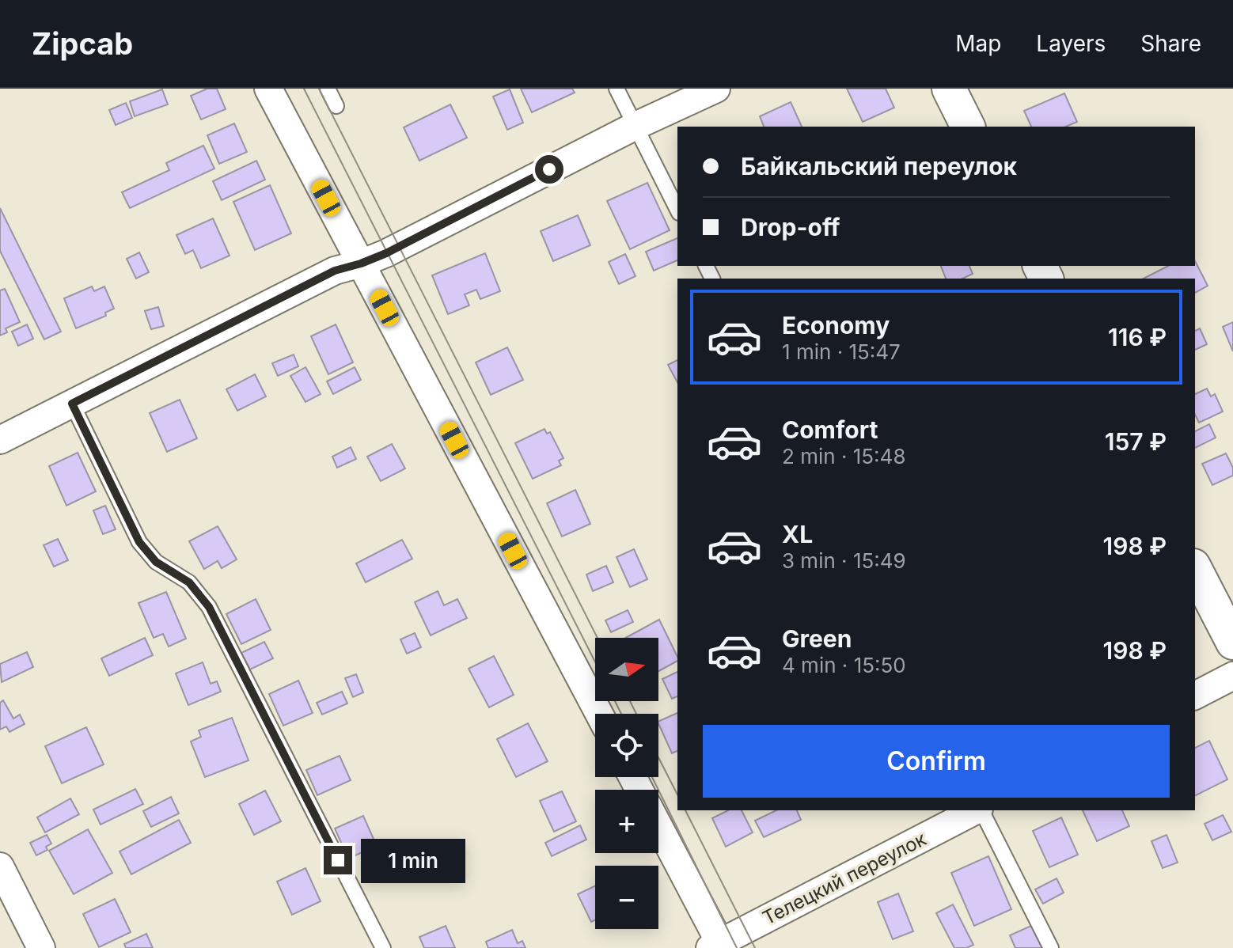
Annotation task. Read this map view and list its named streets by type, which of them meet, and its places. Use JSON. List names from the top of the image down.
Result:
{
  "streets": {
    "street": ["Телецкий переулок"]
  },
  "north": "right",
  "page": {
    "header": "Zipcab",
    "nav": ["Map", "Layers", "Share"],
    "banner": ["Байкальский переулок", "Drop-off"],
    "list": [
      {
        "name": "Economy",
        "note": "1 min · 15:47",
        "value": "116 ₽"
      },
      {
        "name": "Comfort",
        "note": "2 min · 15:48",
        "value": "157 ₽"
      },
      {
        "name": "XL",
        "note": "3 min · 15:49",
        "value": "198 ₽"
      },
      {
        "name": "Green",
        "note": "4 min · 15:50",
        "value": "198 ₽"
      }
    ],
    "map_buttons": ["+", "−"],
    "buttons": "Confirm",
    "bubble": "1 min"
  }
}
